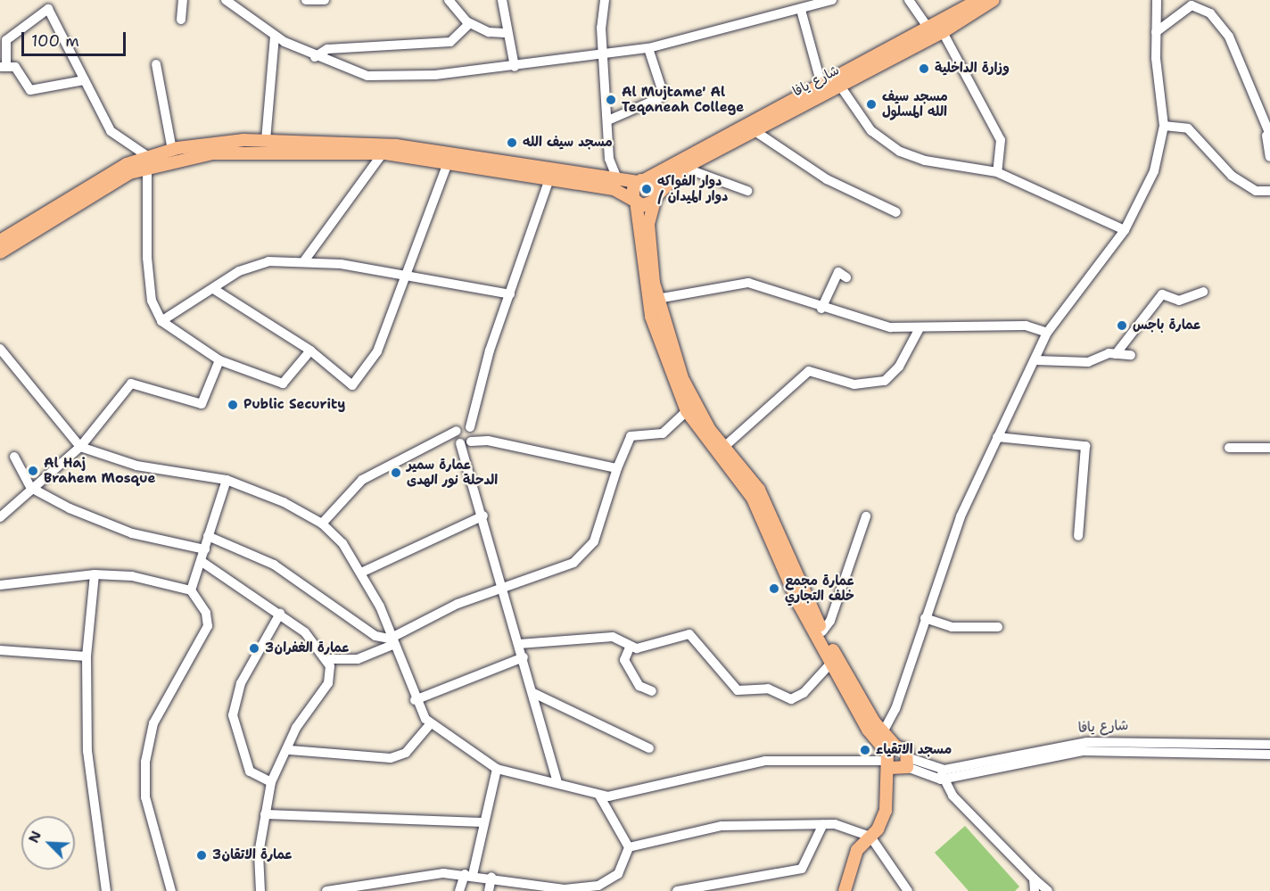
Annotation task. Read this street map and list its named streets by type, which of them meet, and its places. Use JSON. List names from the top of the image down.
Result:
{
  "streets": {
    "main road": ["شارع يافا"]
  },
  "places": [
    "وزارة الداخلية",
    "Al Mujtame' Al Teqaneah College",
    "مسجد سيف الله المسلول",
    "مسجد سيف الله",
    "دوار الفواكه / دوار الميدان",
    "عمارة باجس",
    "Public Security",
    "Al Haj Brahem Mosque",
    "عمارة سمير الدحلة نور الهدى",
    "عمارة مجمع خلف التجاري",
    "عمارة الغفران3",
    "مسجد الاتقياء",
    "عمارة الاتقان3"
  ],
  "scale_bar": "100 m",
  "north": "top left"
}
